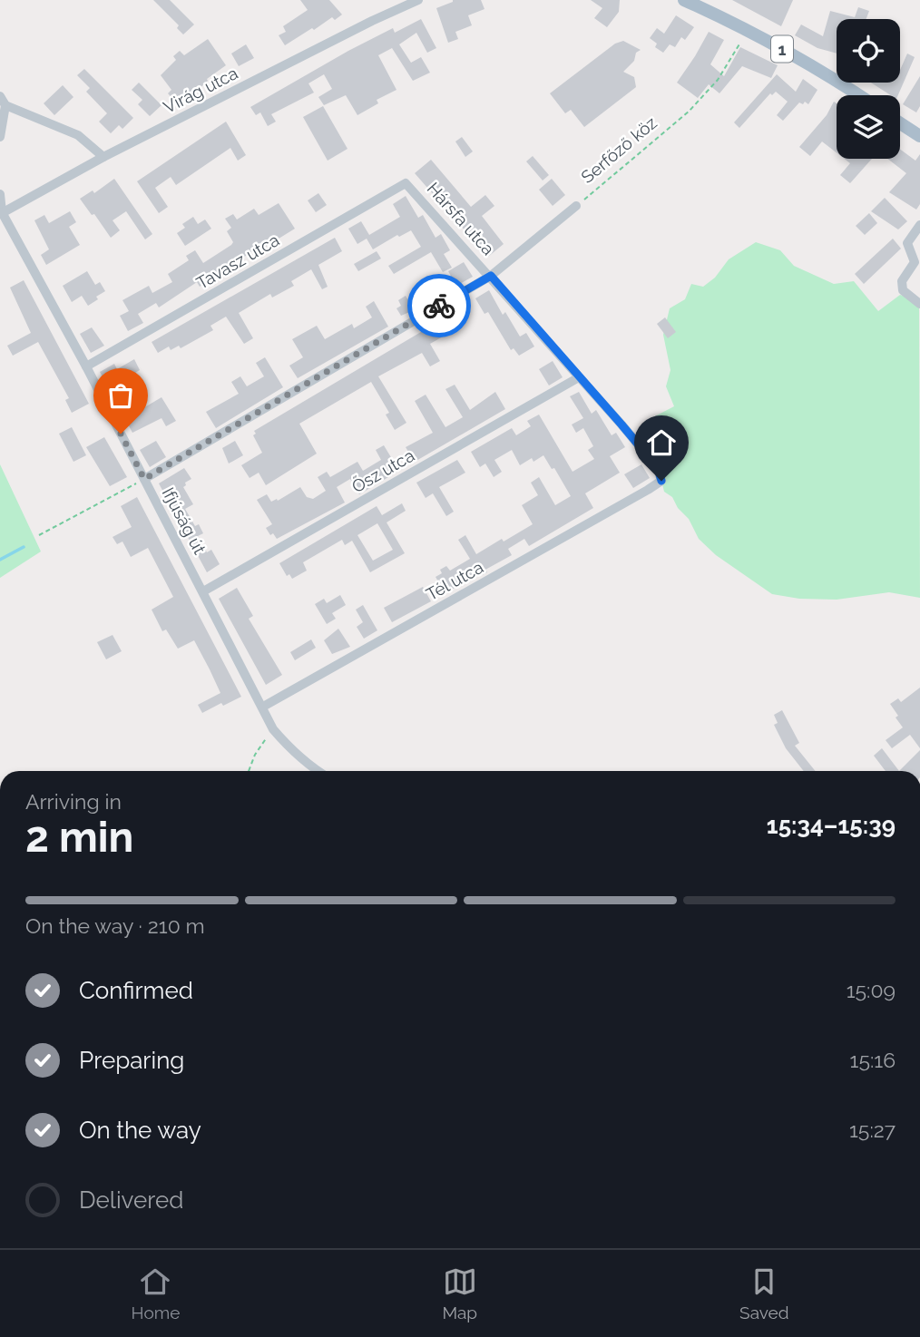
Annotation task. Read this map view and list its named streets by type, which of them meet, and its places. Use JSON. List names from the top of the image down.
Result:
{
  "streets": {
    "main road": ["1"],
    "street": [
      "Virág utca",
      "Serfőző köz",
      "Hársfa utca",
      "Tavasz utca",
      "Ősz utca",
      "Ifjúság út",
      "Tél utca"
    ]
  },
  "crossings": [
    ["1", "Serfőző köz"],
    ["Virág utca", "Ifjúság út"],
    ["Serfőző köz", "Hársfa utca"],
    ["Serfőző köz", "Ifjúság út"],
    ["Hársfa utca", "Tavasz utca"],
    ["Hársfa utca", "Ősz utca"],
    ["Hársfa utca", "Tél utca"],
    ["Tavasz utca", "Ifjúság út"],
    ["Ősz utca", "Ifjúság út"],
    ["Ifjúság út", "Tél utca"]
  ],
  "page": {
    "heading": ["2 min", "Arriving in", "15:34–15:39"],
    "bar": "On the way · 210 m",
    "list": [
      ["Confirmed", "15:09"],
      ["Preparing", "15:16"],
      ["On the way", "15:27"],
      "Delivered"
    ],
    "tabs": ["Home", "Map", "Saved"]
  }
}
